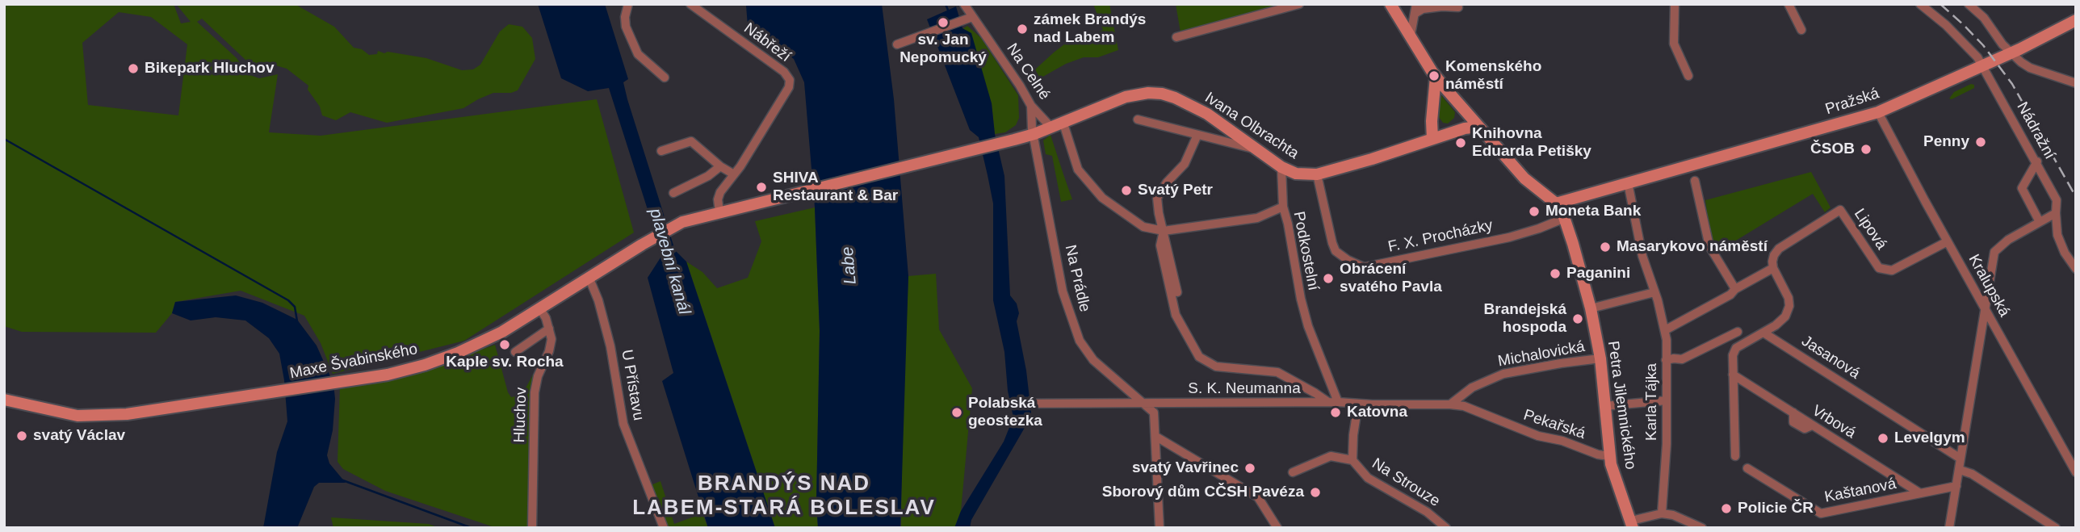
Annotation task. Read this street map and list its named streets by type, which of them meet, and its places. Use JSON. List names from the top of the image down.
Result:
{
  "streets": {
    "main road": [
      "Pražská",
      "Ivana Olbrachta",
      "Maxe Švabinského",
      "Petra Jilemnického"
    ],
    "street": [
      "Nábřeží",
      "Na Celné",
      "Nádražní",
      "Lipová",
      "F. X. Procházky",
      "Podkostelní",
      "Na Prádle",
      "Kralupská",
      "Michalovická",
      "Jasanová",
      "U Přístavu",
      "S. K. Neumanna",
      "Karla Tájka",
      "Hluchov",
      "Vrbová",
      "Pekařská",
      "Na Strouze",
      "Kaštanová"
    ]
  },
  "crossings": [
    ["Nábřeží", "Maxe Švabinského"],
    ["Na Celné", "Ivana Olbrachta"],
    ["Na Celné", "Na Prádle"],
    ["Pražská", "Nádražní"],
    ["Pražská", "Kralupská"],
    ["Ivana Olbrachta", "F. X. Procházky"],
    ["Ivana Olbrachta", "Podkostelní"],
    ["Ivana Olbrachta", "Na Prádle"],
    ["Ivana Olbrachta", "Maxe Švabinského"],
    ["Lipová", "Kralupská"],
    ["Podkostelní", "S. K. Neumanna"],
    ["Na Prádle", "S. K. Neumanna"],
    ["Michalovická", "S. K. Neumanna"],
    ["Michalovická", "Petra Jilemnického"],
    ["Michalovická", "Pekařská"],
    ["Maxe Švabinského", "U Přístavu"],
    ["Maxe Švabinského", "Hluchov"],
    ["S. K. Neumanna", "Pekařská"],
    ["Petra Jilemnického", "Pekařská"],
    ["Vrbová", "Kaštanová"]
  ],
  "districts": ["BRANDÝS NAD LABEM-STARÁ BOLESLAV"],
  "water": ["plavební kanál", "Labe"],
  "places": [
    "sv. Jan Nepomucký",
    "zámek Brandýs nad Labem",
    "Bikepark Hluchov",
    "Komenského náměstí",
    "Penny",
    "Knihovna Eduarda Petišky",
    "ČSOB",
    "SHIVA Restaurant & Bar",
    "Svatý Petr",
    "Moneta Bank",
    "Masarykovo náměstí",
    "Paganini",
    "Obrácení svatého Pavla",
    "Brandejská hospoda",
    "Kaple sv. Rocha",
    "Polabská geostezka",
    "Katovna",
    "svatý Václav",
    "Levelgym",
    "svatý Vavřinec",
    "Sborový dům CČSH Pavéza",
    "Policie ČR"
  ]
}
